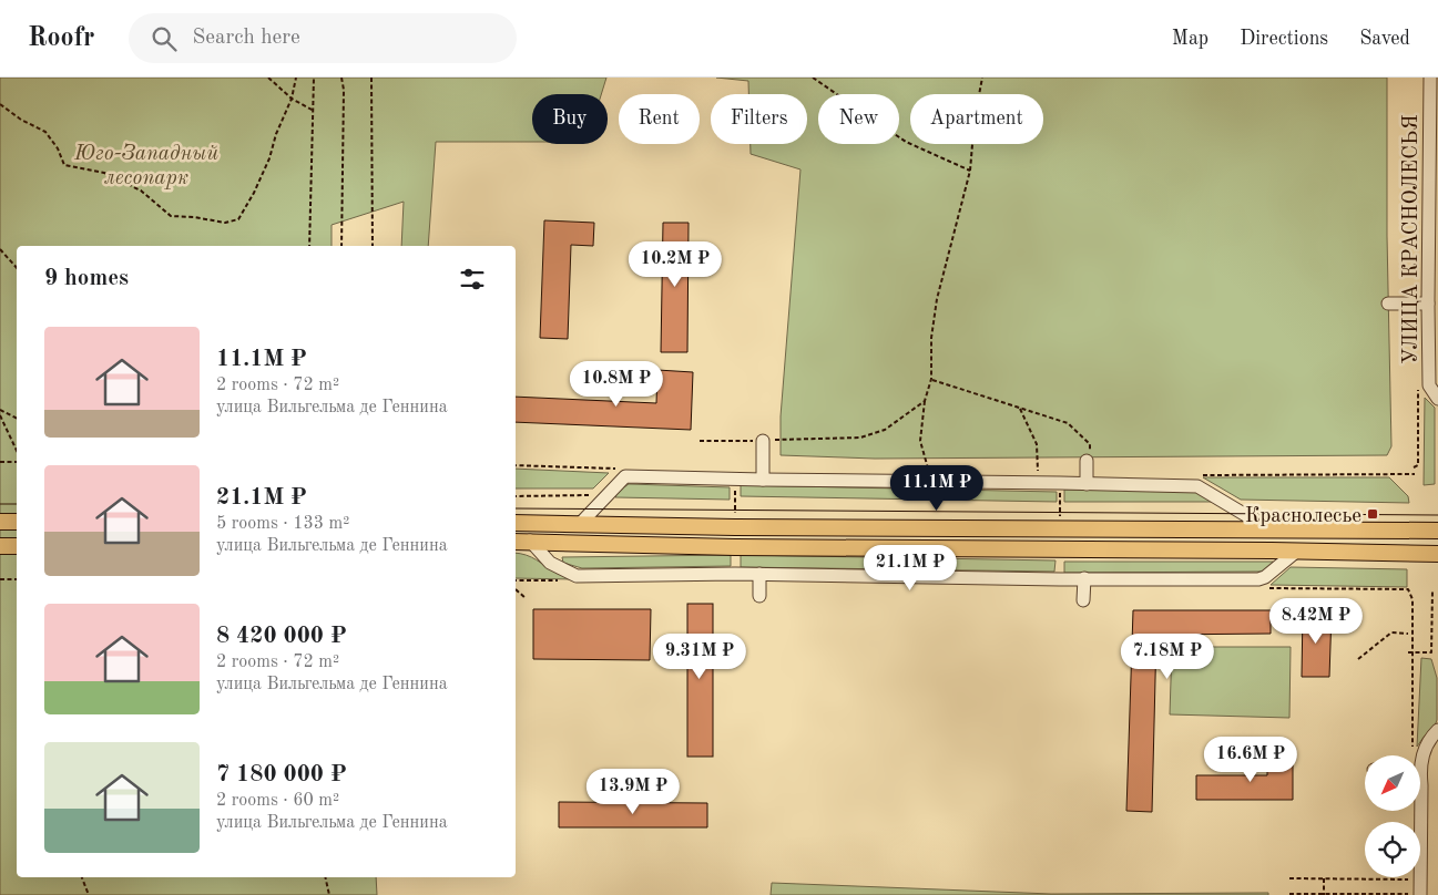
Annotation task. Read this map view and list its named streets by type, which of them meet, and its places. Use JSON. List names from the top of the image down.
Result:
{
  "streets": {
    "street": ["УЛИЦА КРАСНОЛЕСЬЯ"]
  },
  "parks": ["Юго-Западный лесопарк"],
  "places": {
    "transit": ["Краснолесье"]
  },
  "north": "bottom left",
  "page": {
    "header": "Roofr",
    "search": "Search here",
    "nav": ["Map", "Directions", "Saved"],
    "chip": [
      "Buy",
      "Rent",
      "Filters",
      "New",
      "Apartment"
    ],
    "price": [
      "10.2M ₽",
      "10.8M ₽",
      "11.1M ₽",
      "21.1M ₽",
      "8.42M ₽",
      "9.31M ₽",
      "7.18M ₽",
      "16.6M ₽",
      "13.9M ₽"
    ],
    "heading": "9 homes",
    "list": [
      {
        "name": "11.1M ₽",
        "note": "2 rooms · 72 m² · улица Вильгельма де Геннина"
      },
      {
        "name": "21.1M ₽",
        "note": "5 rooms · 133 m² · улица Вильгельма де Геннина"
      },
      {
        "name": "8 420 000 ₽",
        "note": "2 rooms · 72 m² · улица Вильгельма де Геннина"
      },
      {
        "name": "7 180 000 ₽",
        "note": "2 rooms · 60 m² · улица Вильгельма де Геннина"
      }
    ]
  }
}
